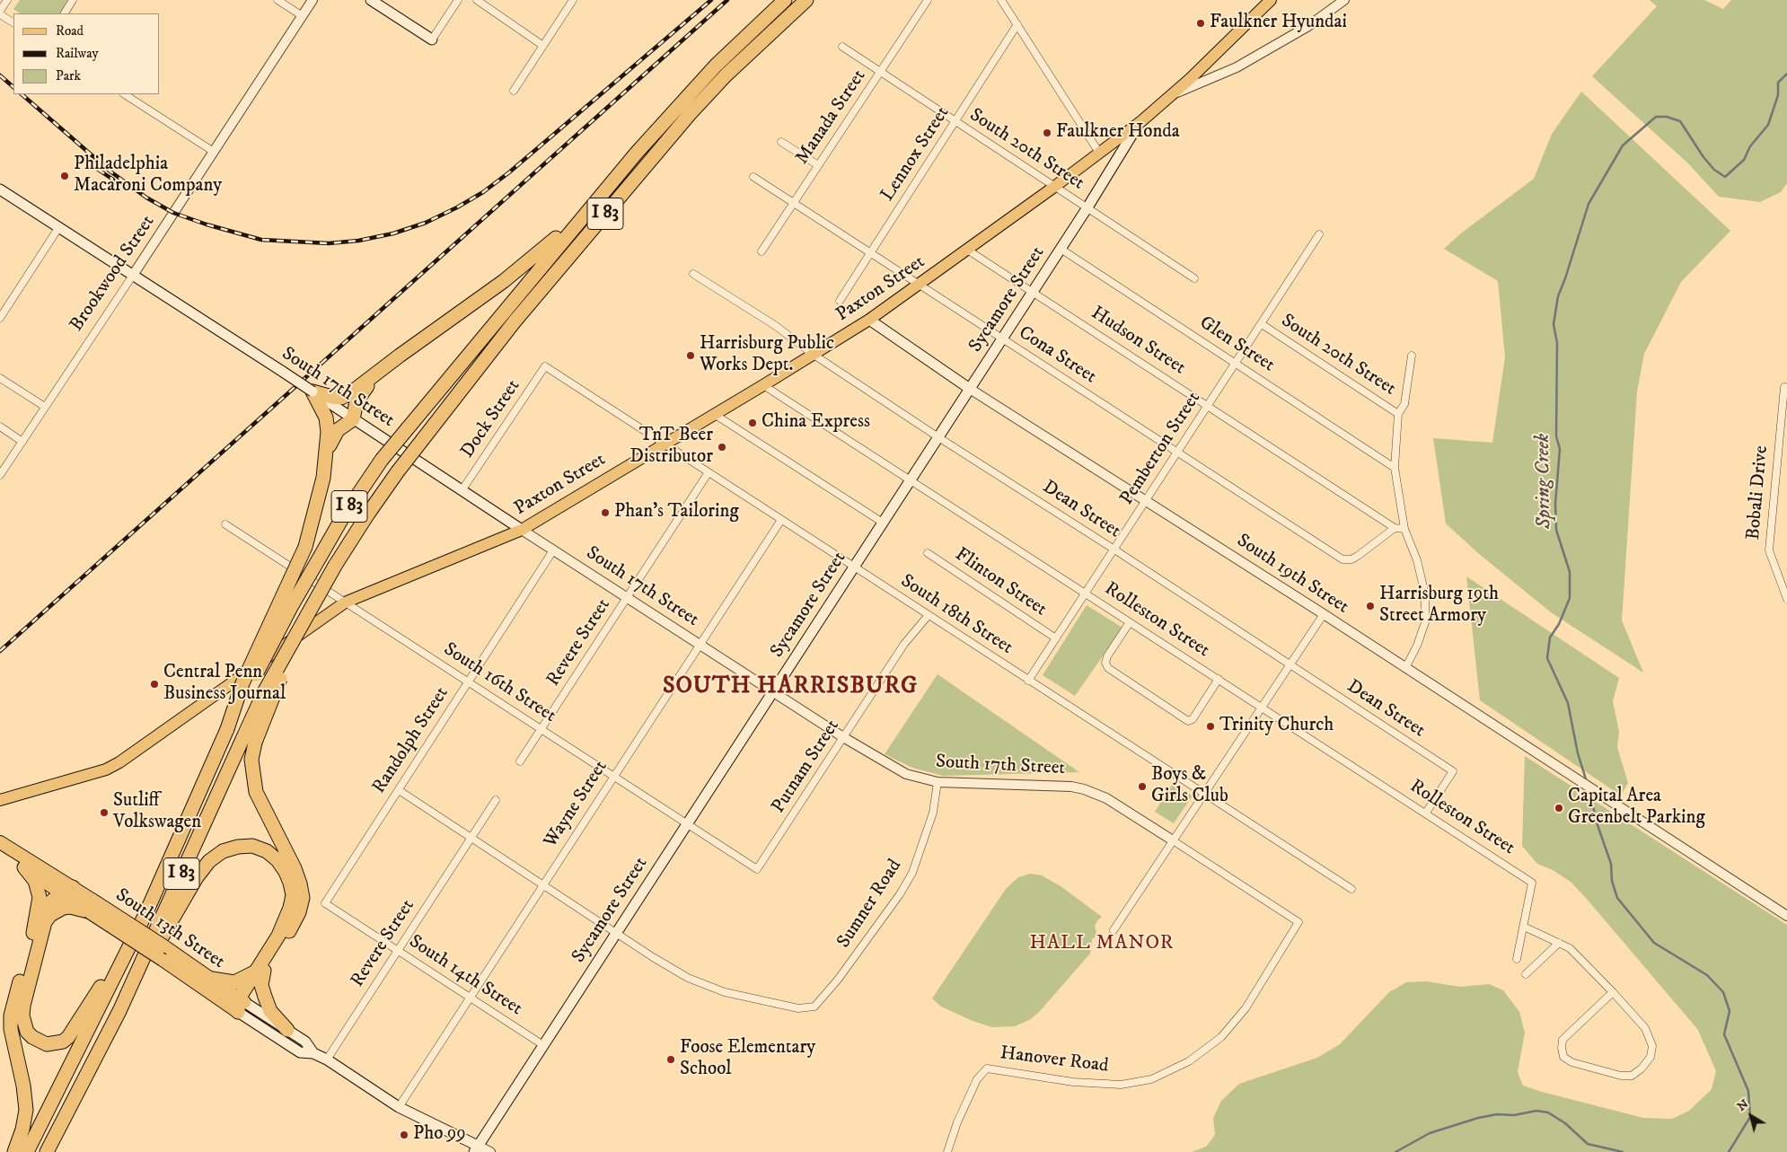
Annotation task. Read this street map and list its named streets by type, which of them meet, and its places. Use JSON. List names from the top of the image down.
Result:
{
  "streets": {
    "highway": ["I 83", "South 13th Street"],
    "main road": [
      "Paxton Street",
      "Sycamore Street",
      "South 17th Street",
      "South 19th Street"
    ],
    "street": [
      "Manada Street",
      "South 20th Street",
      "Lennox Street",
      "Brookwood Street",
      "Hudson Street",
      "Glen Street",
      "Cona Street",
      "Dock Street",
      "Pemberton Street",
      "Bobali Drive",
      "Dean Street",
      "Flinton Street",
      "South 18th Street",
      "Rolleston Street",
      "Revere Street",
      "South 16th Street",
      "Randolph Street",
      "Putnam Street",
      "Wayne Street",
      "Sumner Road",
      "South 14th Street",
      "Hanover Road"
    ]
  },
  "crossings": [
    ["Manada Street", "South 20th Street"],
    ["Manada Street", "Cona Street"],
    ["South 20th Street", "Lennox Street"],
    ["South 20th Street", "Paxton Street"],
    ["South 20th Street", "Sycamore Street"],
    ["South 20th Street", "Pemberton Street"],
    ["Lennox Street", "Cona Street"],
    ["Brookwood Street", "South 17th Street"],
    ["Paxton Street", "Sycamore Street"],
    ["Paxton Street", "Hudson Street"],
    ["Paxton Street", "Cona Street"],
    ["Paxton Street", "South 17th Street"],
    ["Paxton Street", "Dean Street"],
    ["Paxton Street", "South 19th Street"],
    ["Paxton Street", "South 18th Street"],
    ["Paxton Street", "Rolleston Street"],
    ["Paxton Street", "South 16th Street"],
    ["Sycamore Street", "Hudson Street"],
    ["Sycamore Street", "Glen Street"],
    ["Sycamore Street", "Cona Street"],
    ["Sycamore Street", "South 17th Street"],
    ["Sycamore Street", "Dean Street"],
    ["Sycamore Street", "South 19th Street"],
    ["Sycamore Street", "South 18th Street"],
    ["Sycamore Street", "Rolleston Street"],
    ["Sycamore Street", "South 16th Street"],
    ["Sycamore Street", "Sumner Road"],
    ["Sycamore Street", "South 13th Street"],
    ["Sycamore Street", "South 14th Street"],
    ["Hudson Street", "Cona Street"],
    ["Hudson Street", "Pemberton Street"],
    ["Glen Street", "Pemberton Street"],
    ["Cona Street", "Pemberton Street"],
    ["South 17th Street", "Dock Street"],
    ["South 17th Street", "Revere Street"],
    ["South 17th Street", "Randolph Street"],
    ["South 17th Street", "Putnam Street"],
    ["South 17th Street", "Wayne Street"],
    ["South 17th Street", "Sumner Road"],
    ["South 17th Street", "Hanover Road"],
    ["Dock Street", "South 18th Street"],
    ["Pemberton Street", "Dean Street"],
    ["Pemberton Street", "South 19th Street"],
    ["Pemberton Street", "Flinton Street"],
    ["Pemberton Street", "South 18th Street"],
    ["Pemberton Street", "Rolleston Street"],
    ["Dean Street", "Rolleston Street"],
    ["South 18th Street", "Revere Street"],
    ["South 18th Street", "Putnam Street"],
    ["South 18th Street", "Wayne Street"],
    ["Revere Street", "South 16th Street"],
    ["Revere Street", "South 13th Street"],
    ["Revere Street", "South 14th Street"],
    ["South 16th Street", "Randolph Street"],
    ["South 16th Street", "Putnam Street"],
    ["South 16th Street", "Wayne Street"],
    ["Randolph Street", "South 14th Street"],
    ["Wayne Street", "South 13th Street"],
    ["Wayne Street", "South 14th Street"]
  ],
  "districts": ["SOUTH HARRISBURG", "HALL MANOR"],
  "water": ["Spring Creek"],
  "places": [
    "Faulkner Hyundai",
    "Faulkner Honda",
    "Philadelphia Macaroni Company",
    "Harrisburg Public Works Dept.",
    "China Express",
    "TnT Beer Distributor",
    "Phan's Tailoring",
    "Harrisburg 19th Street Armory",
    "Central Penn Business Journal",
    "Trinity Church",
    "Boys & Girls Club",
    "Capital Area Greenbelt Parking",
    "Sutliff Volkswagen",
    "Foose Elementary School",
    "Pho 99"
  ],
  "legend": ["Road", "Railway", "Park"],
  "north": "top left"
}
